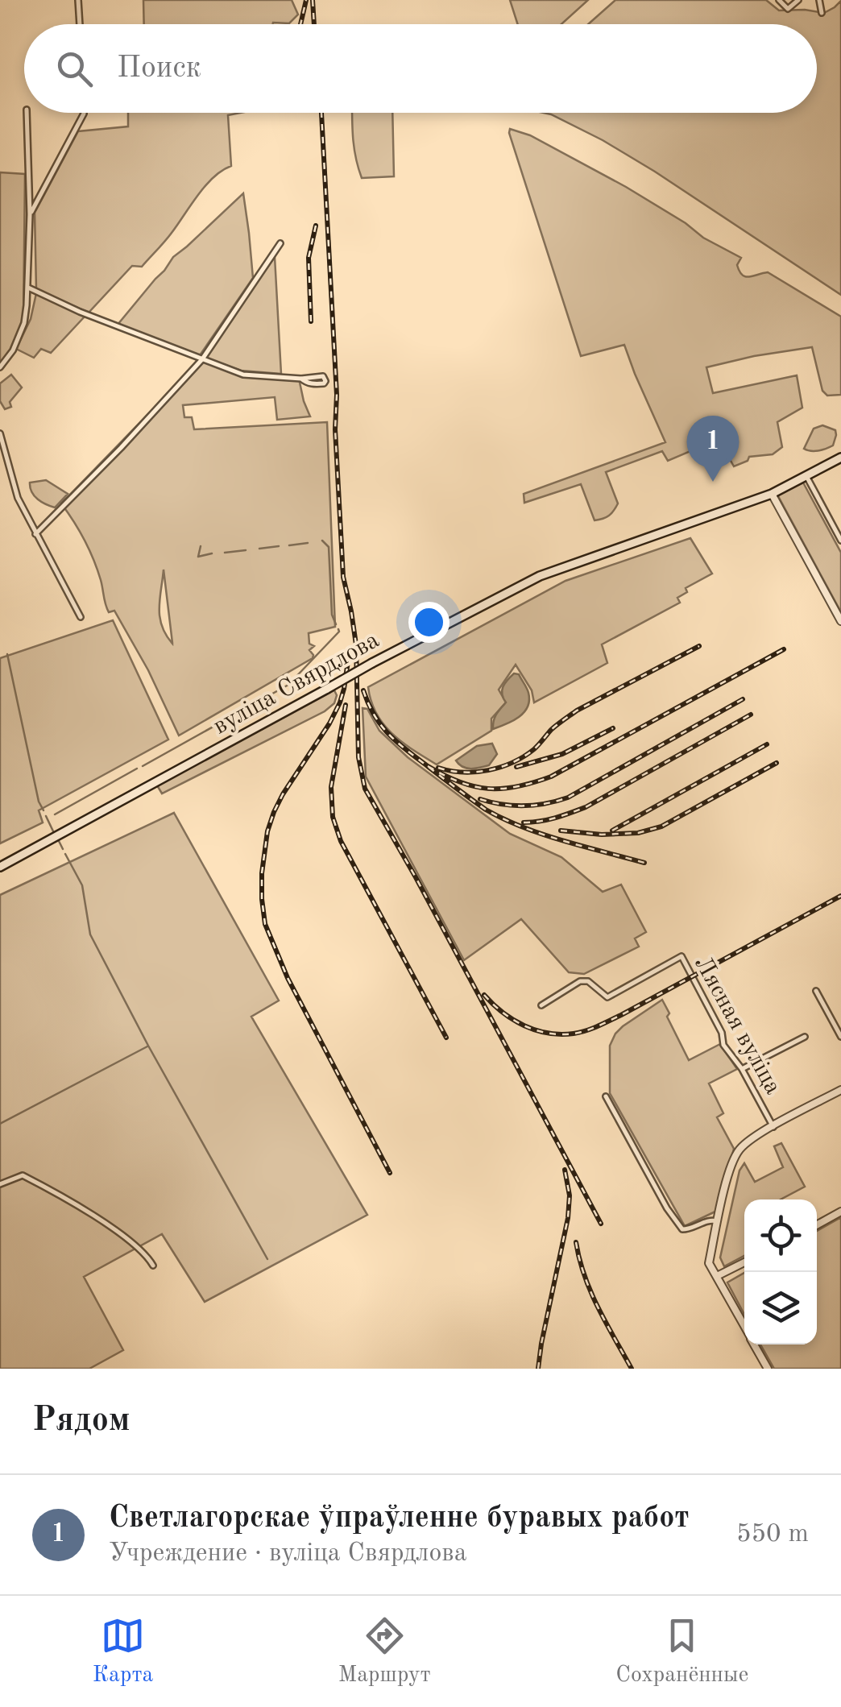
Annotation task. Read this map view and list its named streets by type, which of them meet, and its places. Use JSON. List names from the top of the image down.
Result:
{
  "streets": {
    "main road": ["вуліца Свярдлова"],
    "street": ["Лясная вуліца"]
  },
  "page": {
    "search": "Поиск",
    "pins": "1",
    "heading": "Рядом",
    "list": [
      {
        "mark": "1",
        "name": "Светлагорскае ўпраўленне буравых работ",
        "note": "Учреждение · вуліца Свярдлова",
        "value": "550 m"
      }
    ],
    "nav": ["Карта", "Маршрут", "Сохранённые"]
  }
}
